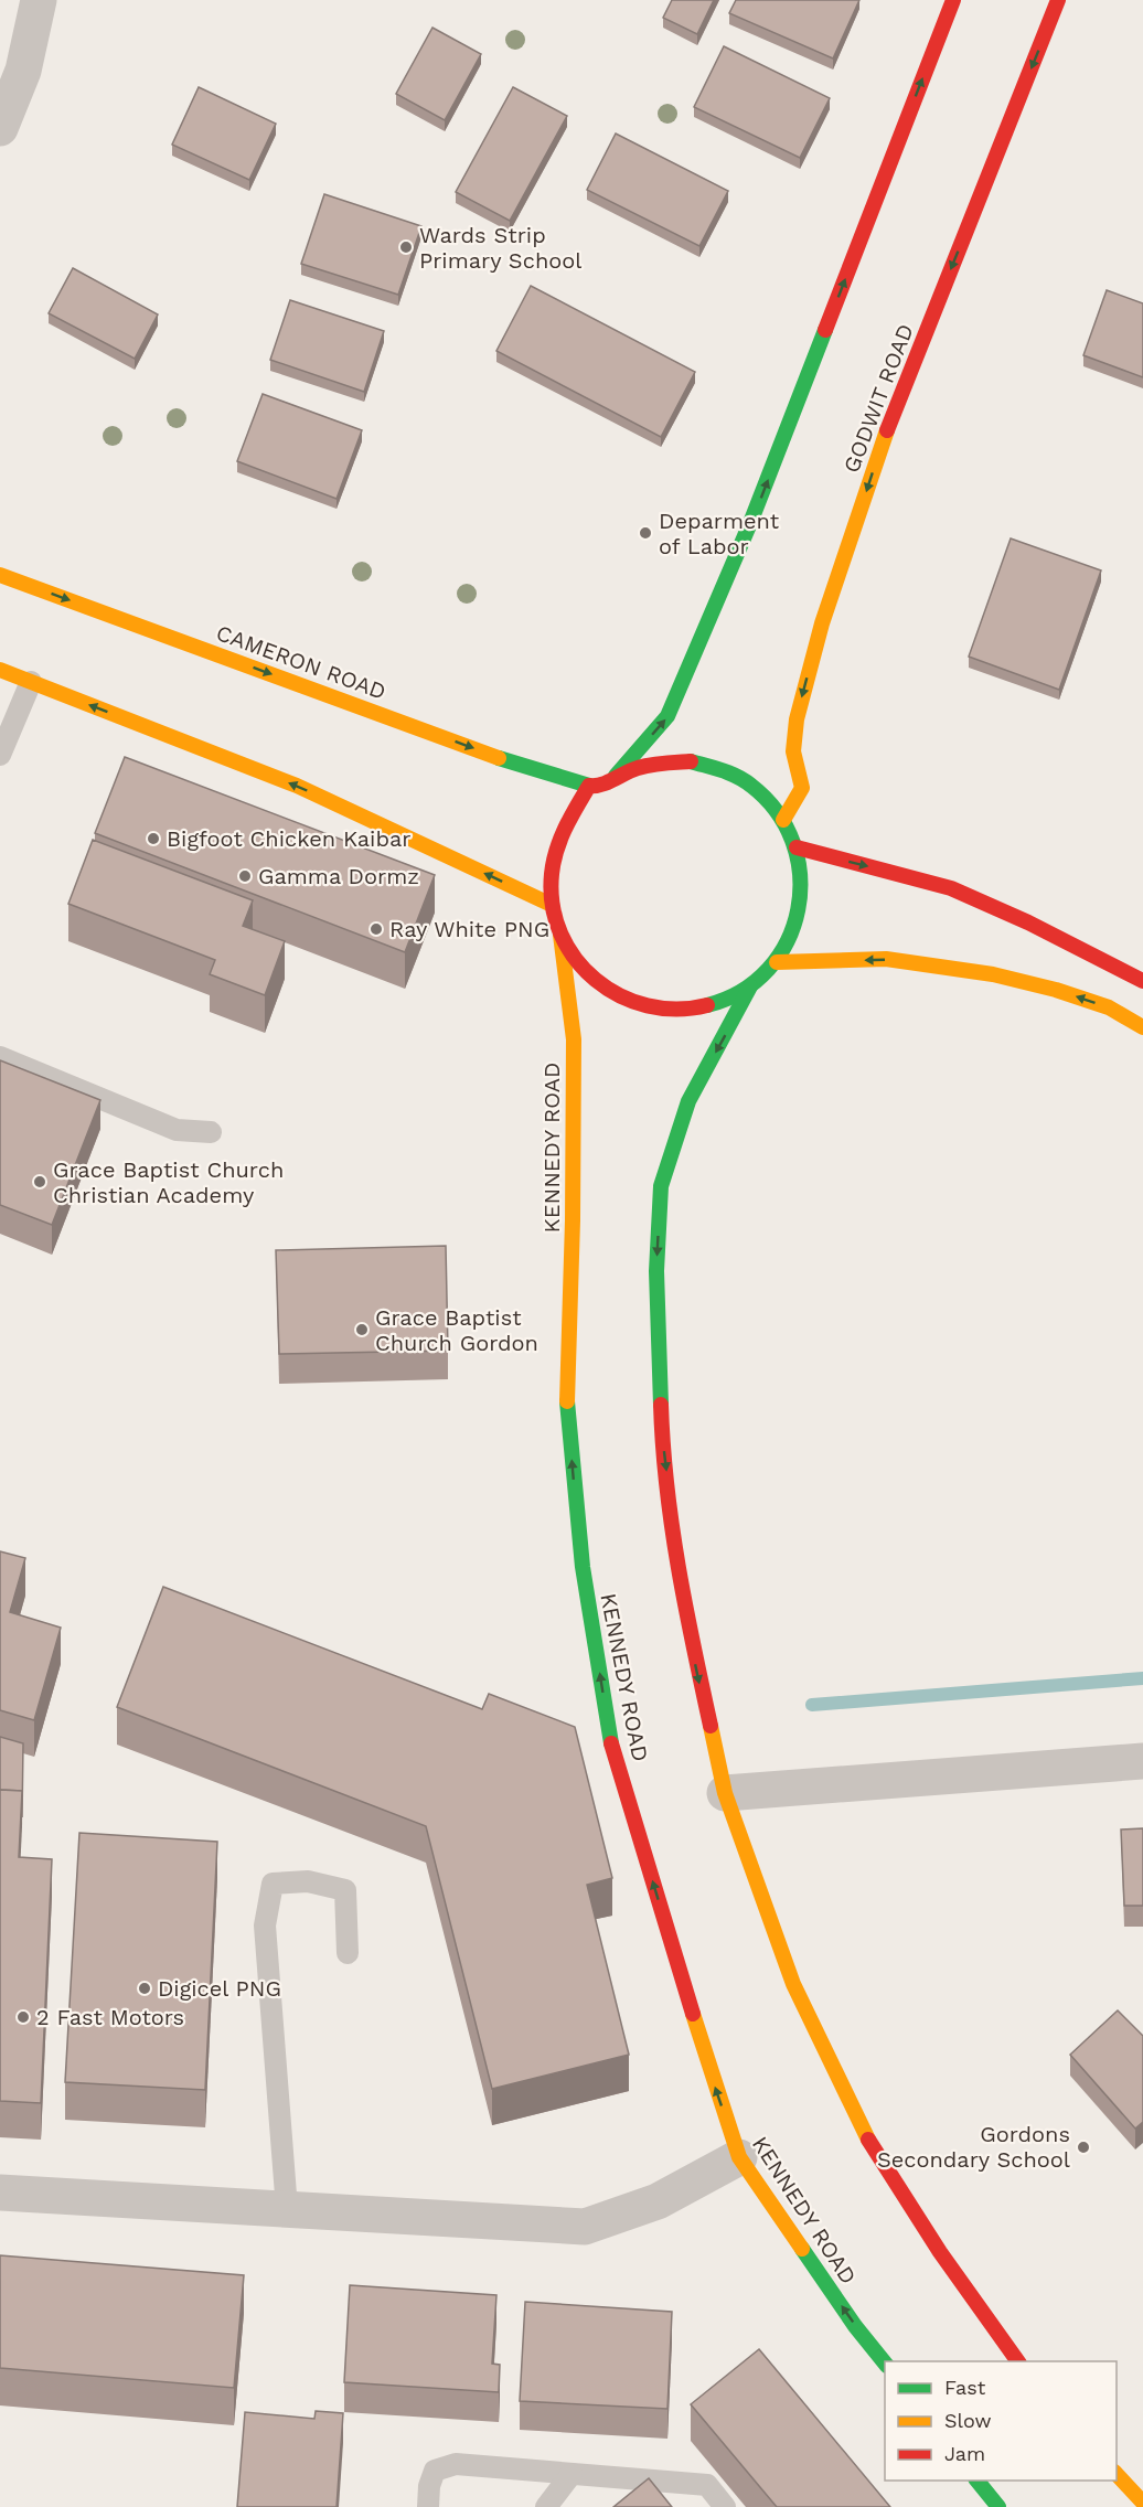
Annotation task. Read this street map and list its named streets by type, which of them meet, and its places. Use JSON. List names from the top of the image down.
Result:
{
  "streets": {
    "main road": ["GODWIT ROAD", "CAMERON ROAD", "KENNEDY ROAD"]
  },
  "places": [
    "Wards Strip Primary School",
    "Deparment of Labor",
    "Bigfoot Chicken Kaibar",
    "Gamma Dormz",
    "Ray White PNG",
    "Grace Baptist Church Christian Academy",
    "Grace Baptist Church Gordon",
    "Digicel PNG",
    "2 Fast Motors",
    "Gordons Secondary School"
  ],
  "legend": ["Fast", "Slow", "Jam"]
}
